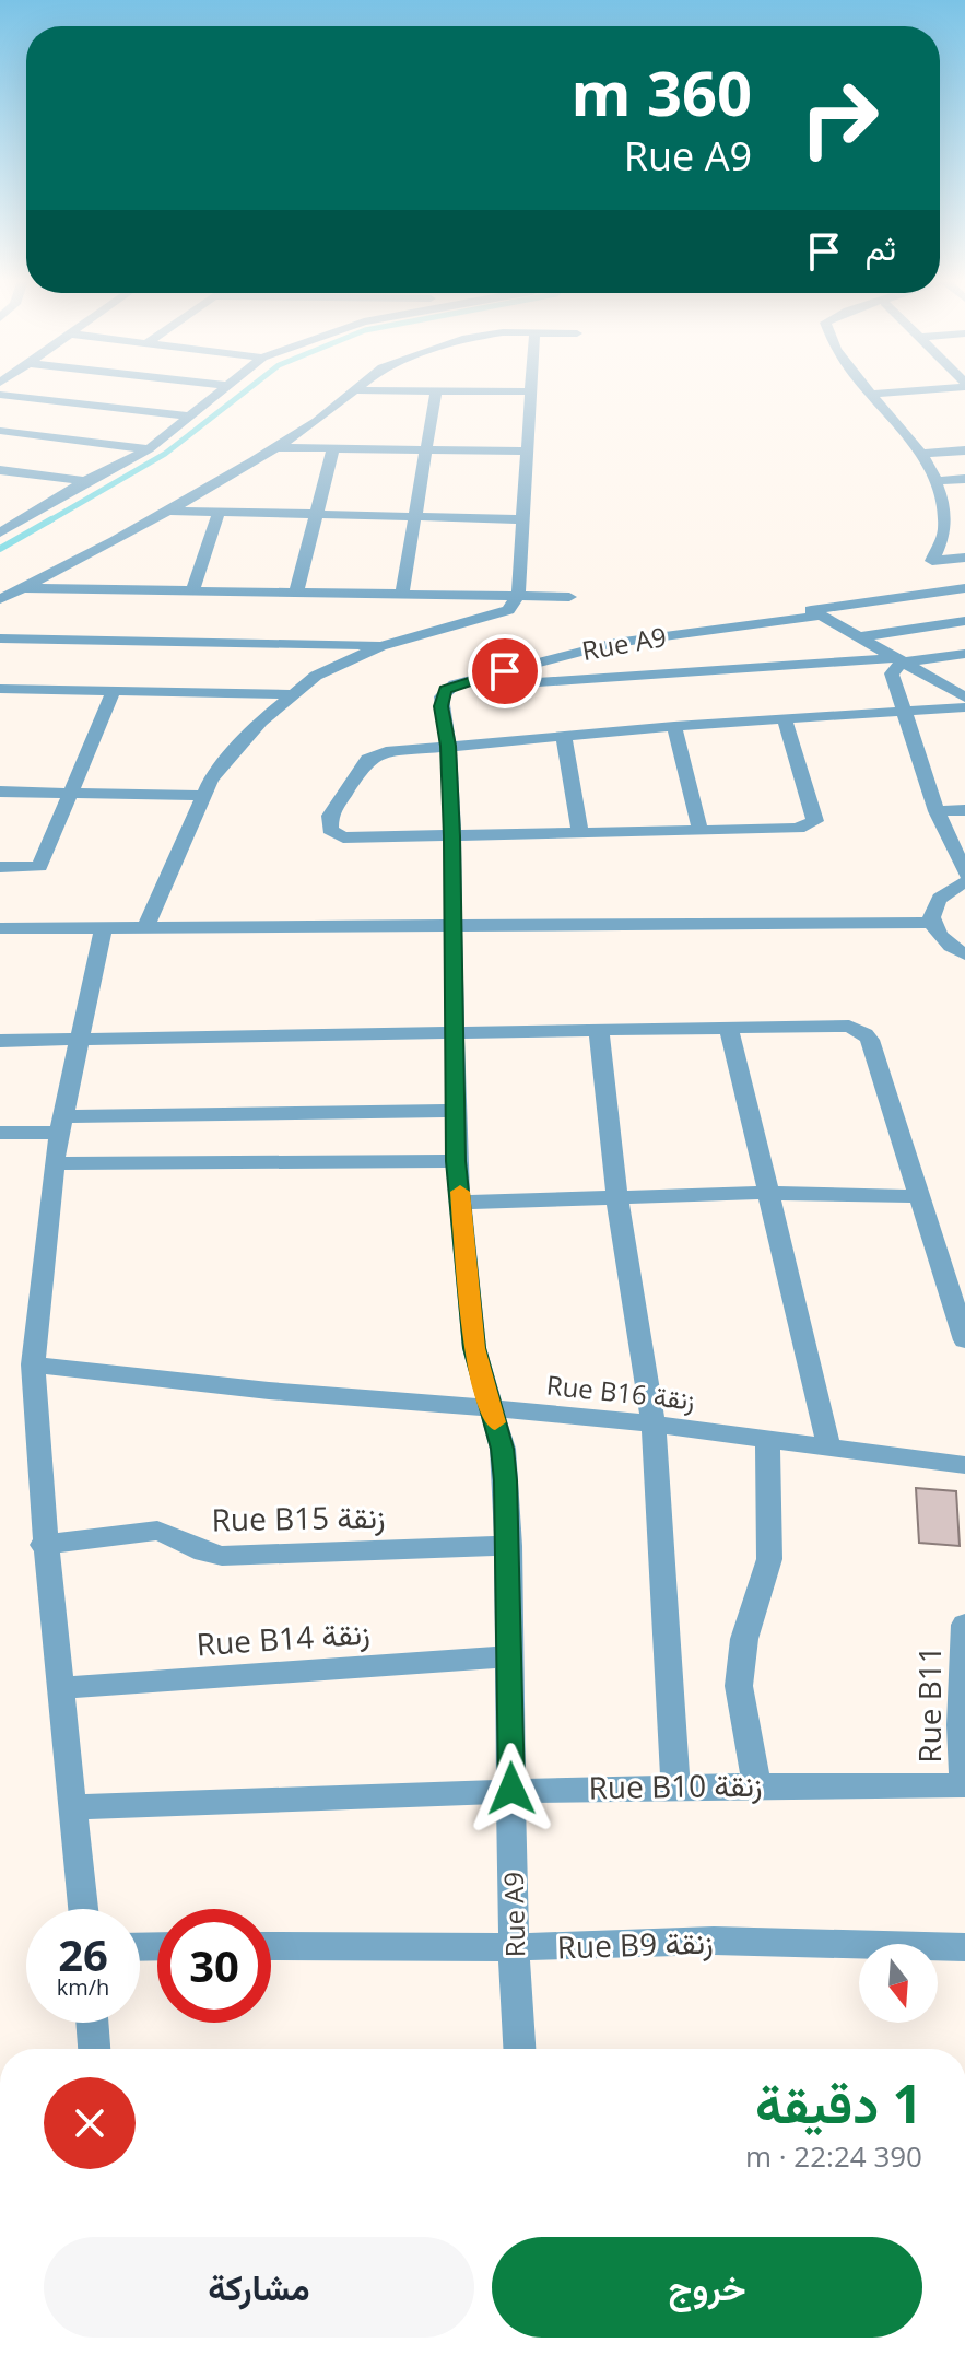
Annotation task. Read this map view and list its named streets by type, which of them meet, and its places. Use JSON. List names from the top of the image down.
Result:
{
  "streets": {
    "street": [
      "Rue A9",
      "Rue B16 زنقة",
      "Rue B15 زنقة",
      "Rue B14 زنقة",
      "Rue B11",
      "Rue B10 زنقة",
      "Rue B9 زنقة"
    ]
  },
  "crossings": [
    ["Rue A9", "Rue B16 زنقة"],
    ["Rue A9", "Rue B15 زنقة"],
    ["Rue A9", "Rue B14 زنقة"],
    ["Rue A9", "Rue B10 زنقة"],
    ["Rue A9", "Rue B9 زنقة"],
    ["Rue B11", "Rue B10 زنقة"]
  ],
  "north": "bottom",
  "page": {
    "turn": ["360 m", "Rue A9"],
    "then": "ثم",
    "speed": "26 km/h",
    "limit": "30",
    "heading": ["1 دقيقة", "390 m · 22:24"],
    "buttons": ["خروج", "مشاركة"]
  }
}
